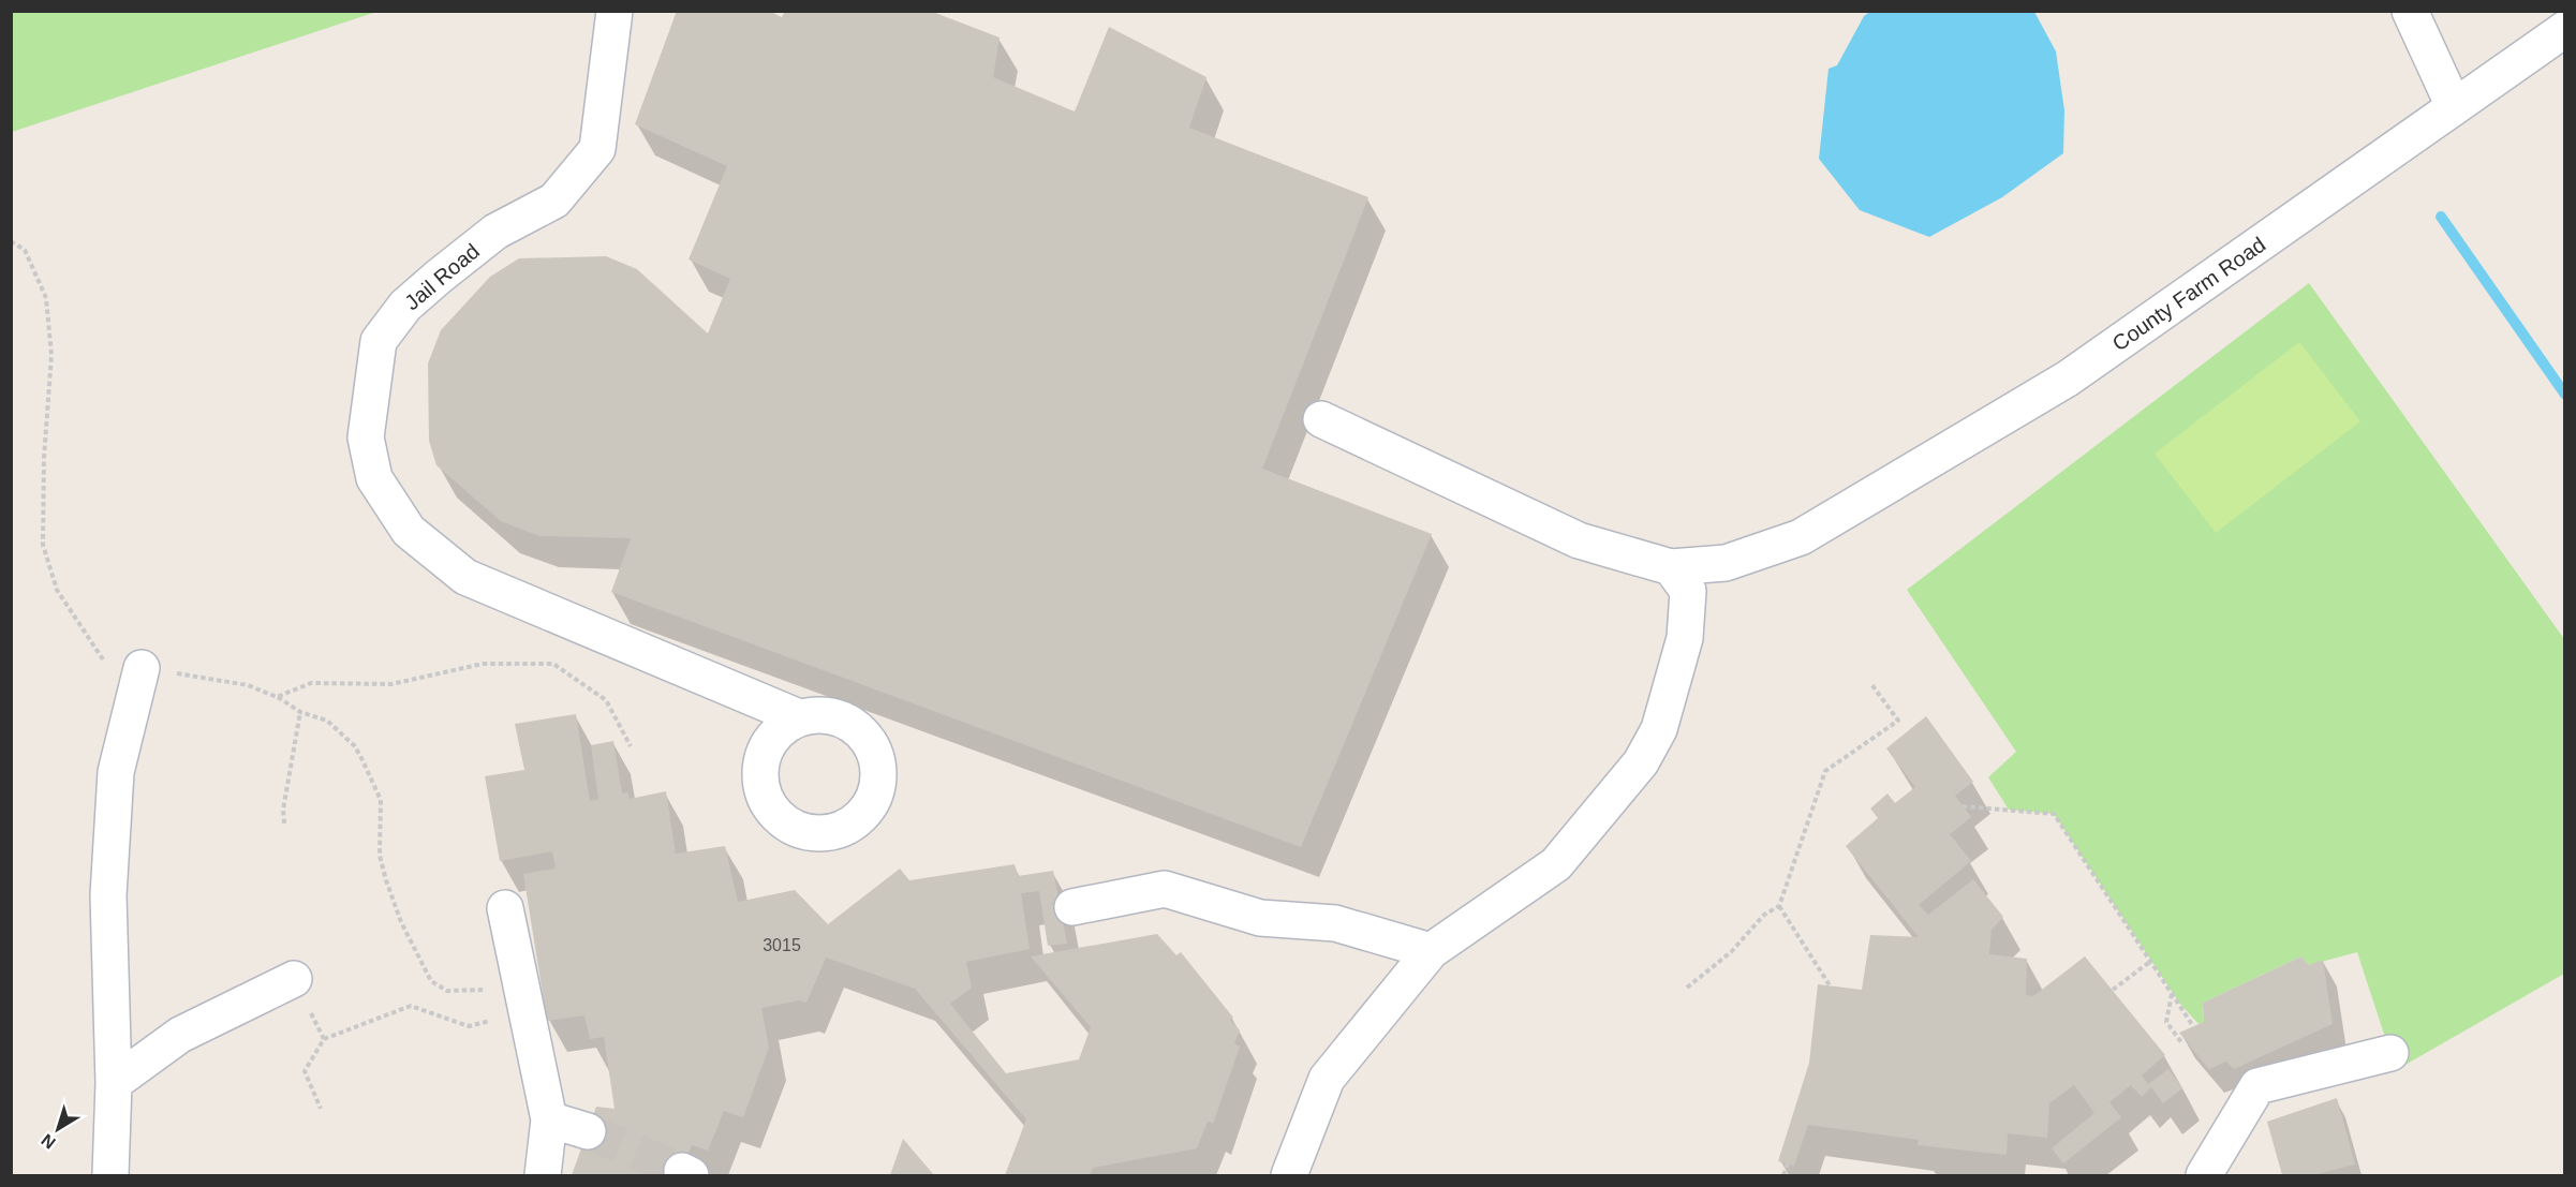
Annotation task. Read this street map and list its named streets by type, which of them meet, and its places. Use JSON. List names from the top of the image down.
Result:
{
  "streets": {
    "lane": ["Jail Road", "County Farm Road"]
  },
  "house_numbers": ["3015"],
  "north": "bottom left"
}
